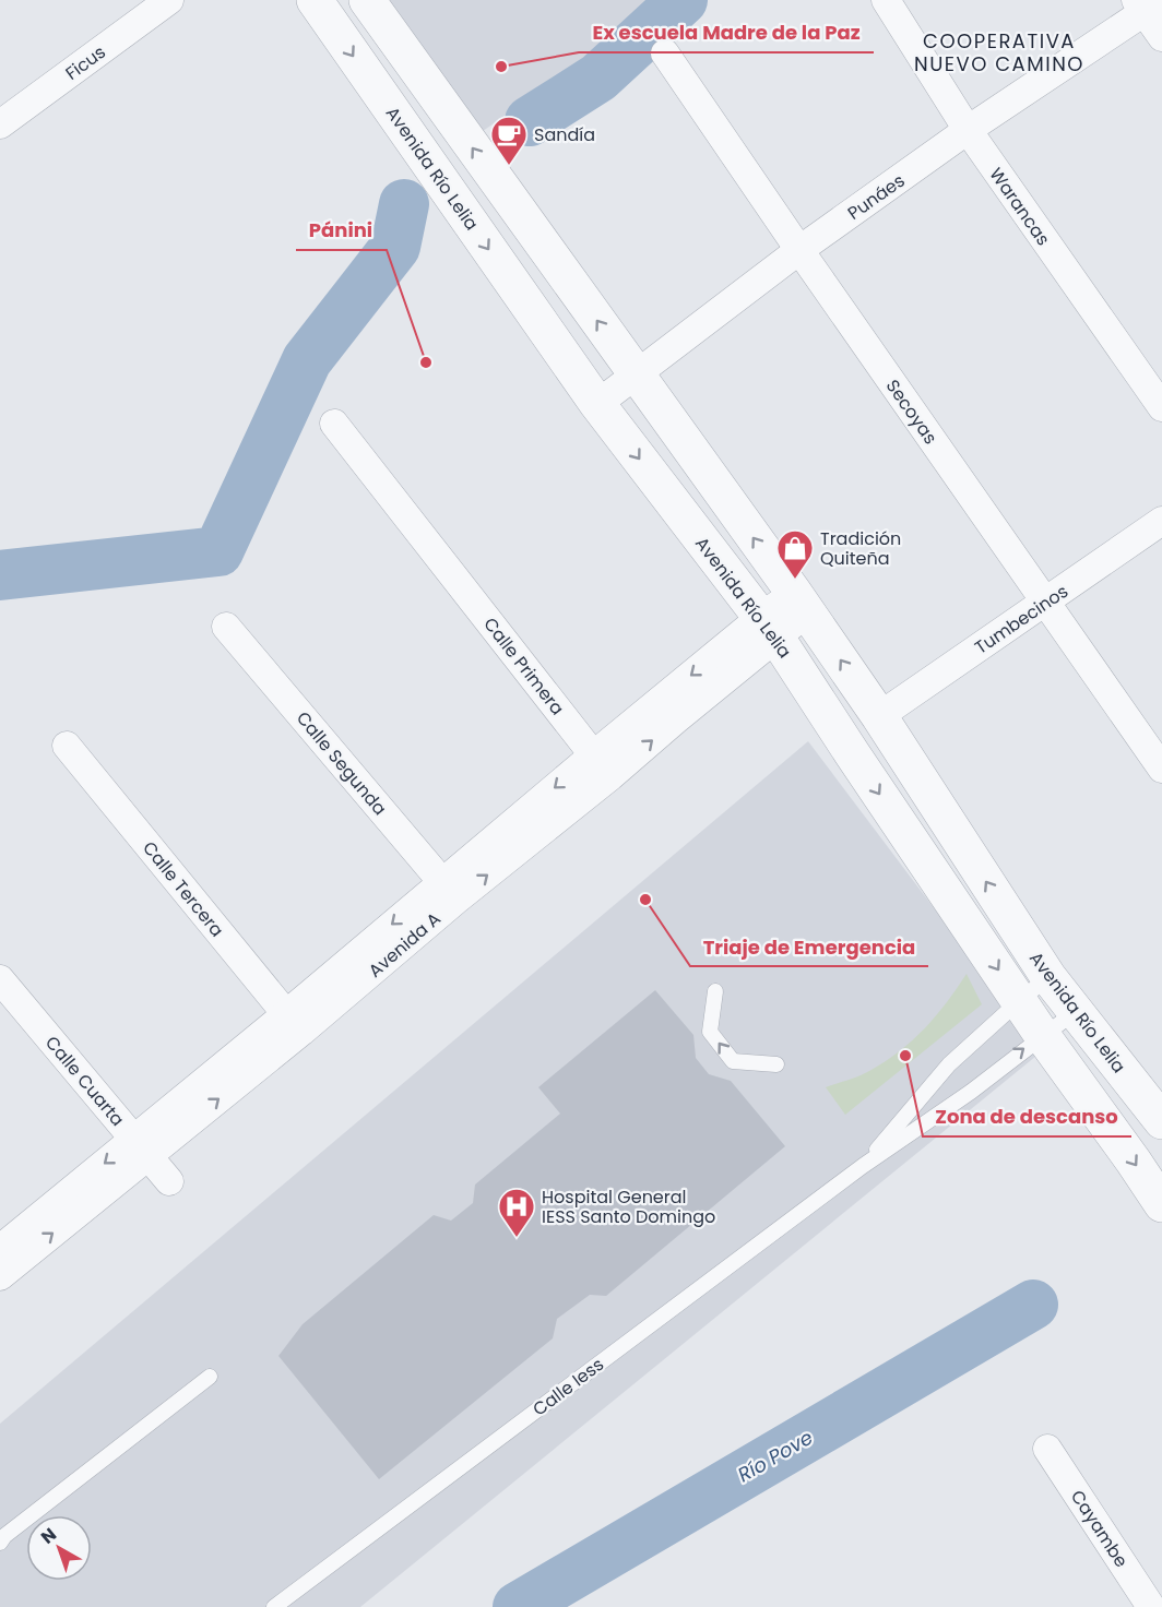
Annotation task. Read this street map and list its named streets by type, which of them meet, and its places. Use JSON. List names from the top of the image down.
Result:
{
  "streets": {
    "street": [
      "Ficus",
      "Avenida Río Lelia",
      "Punáes",
      "Warancas",
      "Secoyas",
      "Tumbecinos",
      "Calle Primera",
      "Calle Segunda",
      "Calle Tercera",
      "Avenida A",
      "Calle Cuarta",
      "Cayambe"
    ],
    "lane": ["Calle Iess"]
  },
  "crossings": [
    ["Avenida Río Lelia", "Punáes"],
    ["Avenida Río Lelia", "Tumbecinos"],
    ["Avenida Río Lelia", "Avenida A"],
    ["Avenida Río Lelia", "Calle Iess"],
    ["Punáes", "Warancas"],
    ["Punáes", "Secoyas"],
    ["Secoyas", "Tumbecinos"],
    ["Calle Primera", "Avenida A"],
    ["Calle Segunda", "Avenida A"],
    ["Calle Tercera", "Avenida A"],
    ["Avenida A", "Calle Cuarta"]
  ],
  "districts": ["COOPERATIVA NUEVO CAMINO"],
  "water": ["Río Pove"],
  "places": {
    "other": [
      "Ex escuela Madre de la Paz",
      "Pánini",
      "Triaje de Emergencia",
      "Zona de descanso"
    ],
    "cafe": ["Sandía"],
    "shop": ["Tradición Quiteña"],
    "hospital": ["Hospital General IESS Santo Domingo"]
  },
  "north": "top left"
}
